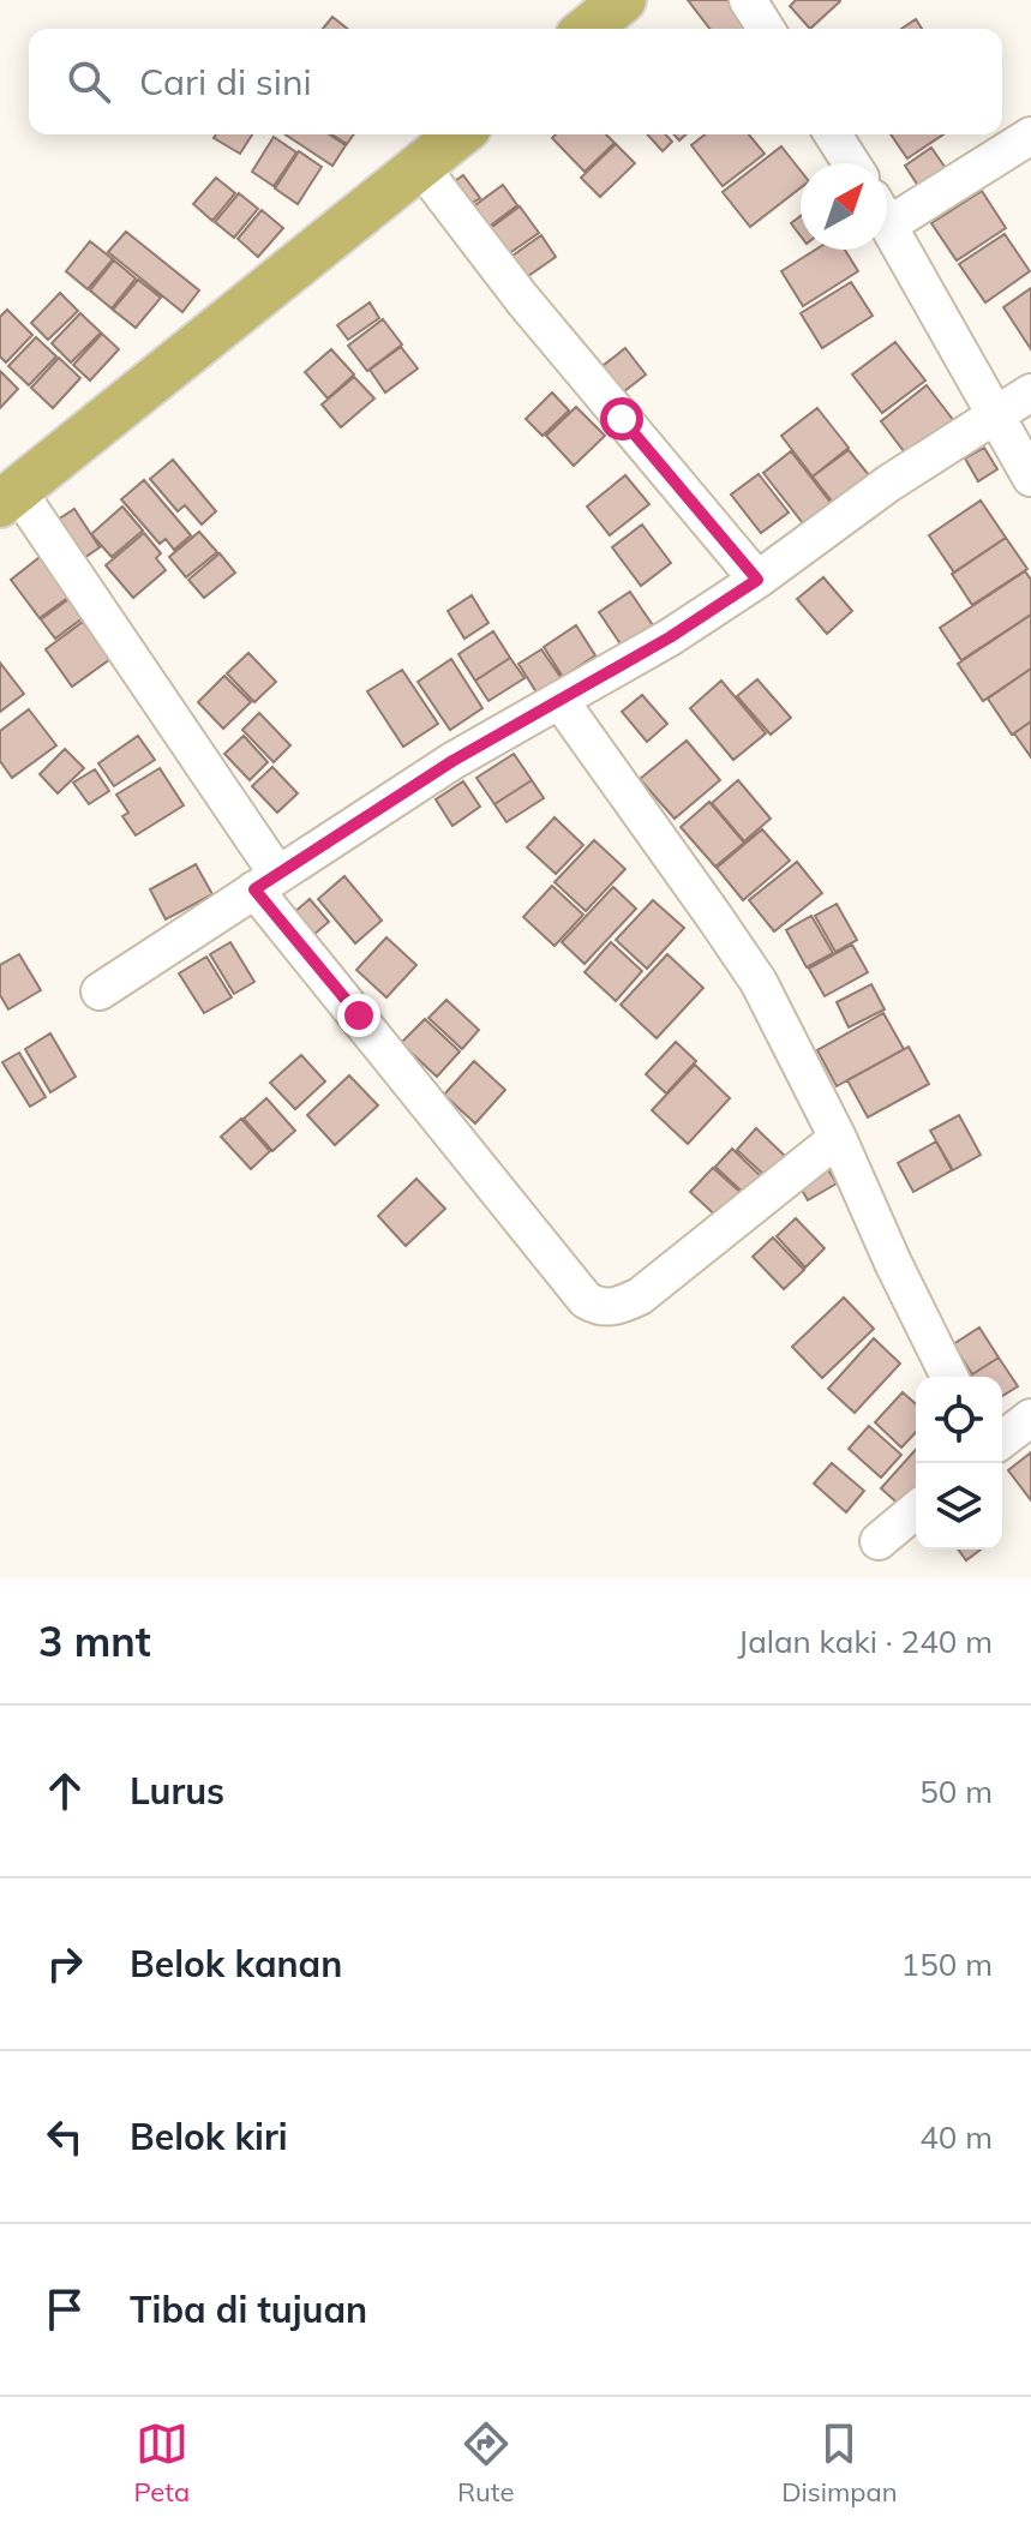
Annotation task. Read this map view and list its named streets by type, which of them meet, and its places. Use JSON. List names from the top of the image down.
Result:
{
  "north": "top right",
  "page": {
    "search": "Cari di sini",
    "heading": ["3 mnt", "Jalan kaki · 240 m"],
    "list": [
      ["Lurus", "50 m"],
      ["Belok kanan", "150 m"],
      ["Belok kiri", "40 m"],
      "Tiba di tujuan"
    ],
    "nav": ["Peta", "Rute", "Disimpan"]
  }
}
